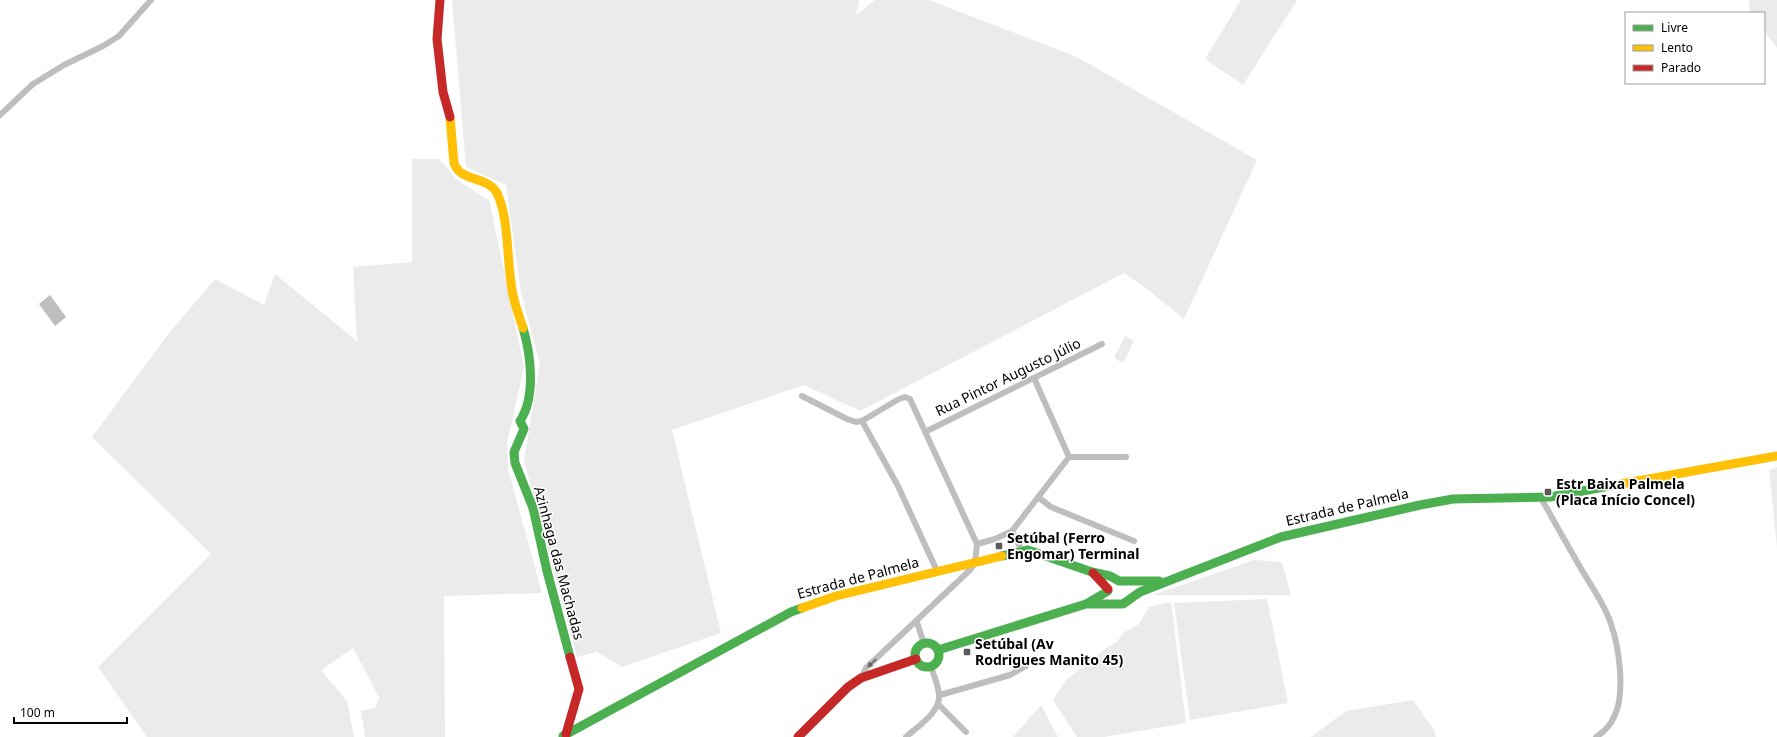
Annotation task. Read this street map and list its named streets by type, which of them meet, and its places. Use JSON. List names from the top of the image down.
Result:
{
  "streets": {
    "street": ["Rua Pintor Augusto Júlio", "Estrada de Palmela", "Azinhaga das Machadas"]
  },
  "crossings": [
    ["Estrada de Palmela", "Azinhaga das Machadas"]
  ],
  "places": {
    "transit": ["Estr Baixa Palmela (Placa Início Concel)", "Setúbal (Ferro Engomar) Terminal", "Setúbal (Av Rodrigues Manito 45)"]
  },
  "legend": ["Livre", "Lento", "Parado"],
  "scale_bar": "100 m"
}
